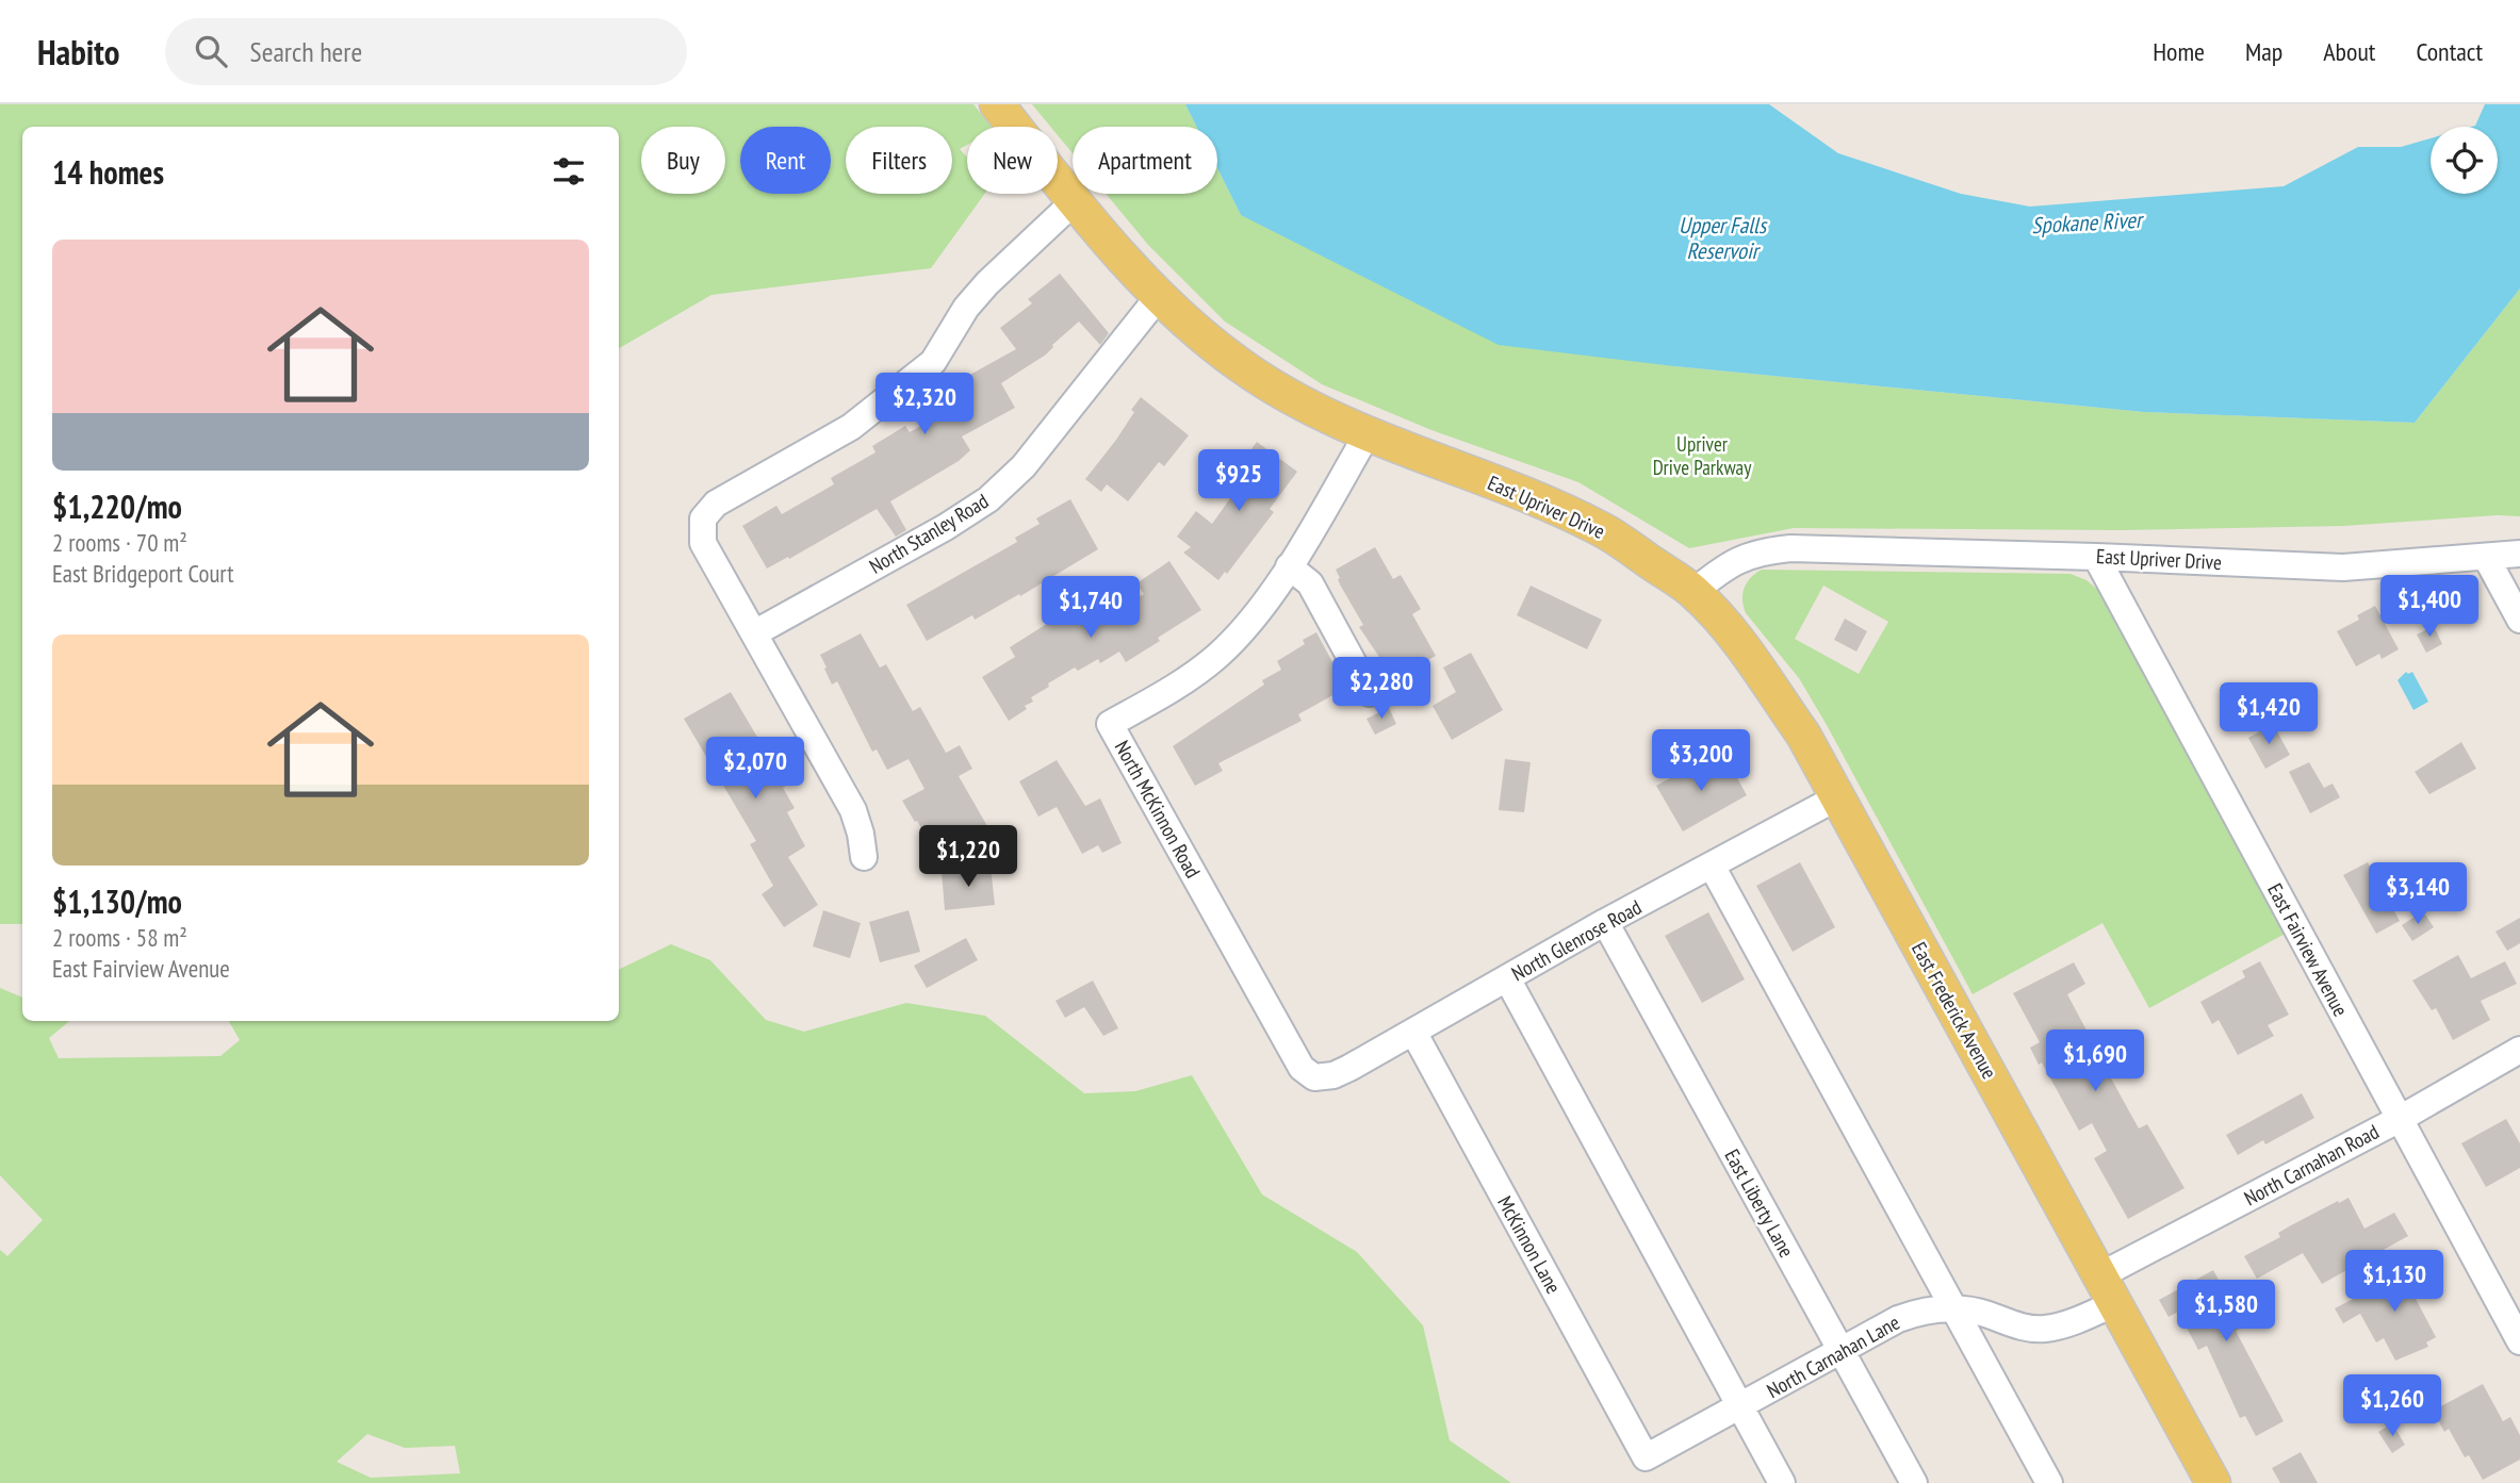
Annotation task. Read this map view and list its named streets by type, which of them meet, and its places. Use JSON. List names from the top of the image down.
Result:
{
  "streets": {
    "main road": ["East Upriver Drive", "East Frederick Avenue"],
    "street": [
      "North Stanley Road",
      "North McKinnon Road",
      "North Glenrose Road",
      "East Fairview Avenue",
      "North Carnahan Road",
      "East Liberty Lane",
      "McKinnon Lane",
      "North Carnahan Lane"
    ]
  },
  "crossings": [
    ["East Upriver Drive", "North Stanley Road"],
    ["East Upriver Drive", "North McKinnon Road"],
    ["East Upriver Drive", "East Fairview Avenue"],
    ["East Upriver Drive", "East Frederick Avenue"],
    ["North McKinnon Road", "North Glenrose Road"],
    ["North Glenrose Road", "East Frederick Avenue"],
    ["North Glenrose Road", "East Liberty Lane"],
    ["North Glenrose Road", "McKinnon Lane"],
    ["East Fairview Avenue", "North Carnahan Road"],
    ["East Frederick Avenue", "North Carnahan Road"],
    ["East Frederick Avenue", "North Carnahan Lane"],
    ["North Carnahan Road", "North Carnahan Lane"],
    ["East Liberty Lane", "North Carnahan Lane"],
    ["McKinnon Lane", "North Carnahan Lane"]
  ],
  "water": ["Spokane River", "Upper Falls Reservoir"],
  "parks": ["Upriver Drive Parkway"],
  "page": {
    "header": "Habito",
    "search": "Search here",
    "nav": [
      "Home",
      "Map",
      "About",
      "Contact"
    ],
    "chip": [
      "Buy",
      "Rent",
      "Filters",
      "New",
      "Apartment"
    ],
    "heading": "14 homes",
    "list": [
      {
        "name": "$1,220/mo",
        "note": "2 rooms · 70 m² · East Bridgeport Court"
      },
      {
        "name": "$1,130/mo",
        "note": "2 rooms · 58 m² · East Fairview Avenue"
      }
    ],
    "price": [
      "$2,320",
      "$925",
      "$1,400",
      "$1,740",
      "$2,280",
      "$1,420",
      "$3,200",
      "$2,070",
      "$1,220",
      "$3,140",
      "$1,690",
      "$1,130",
      "$1,580",
      "$1,260"
    ]
  }
}
